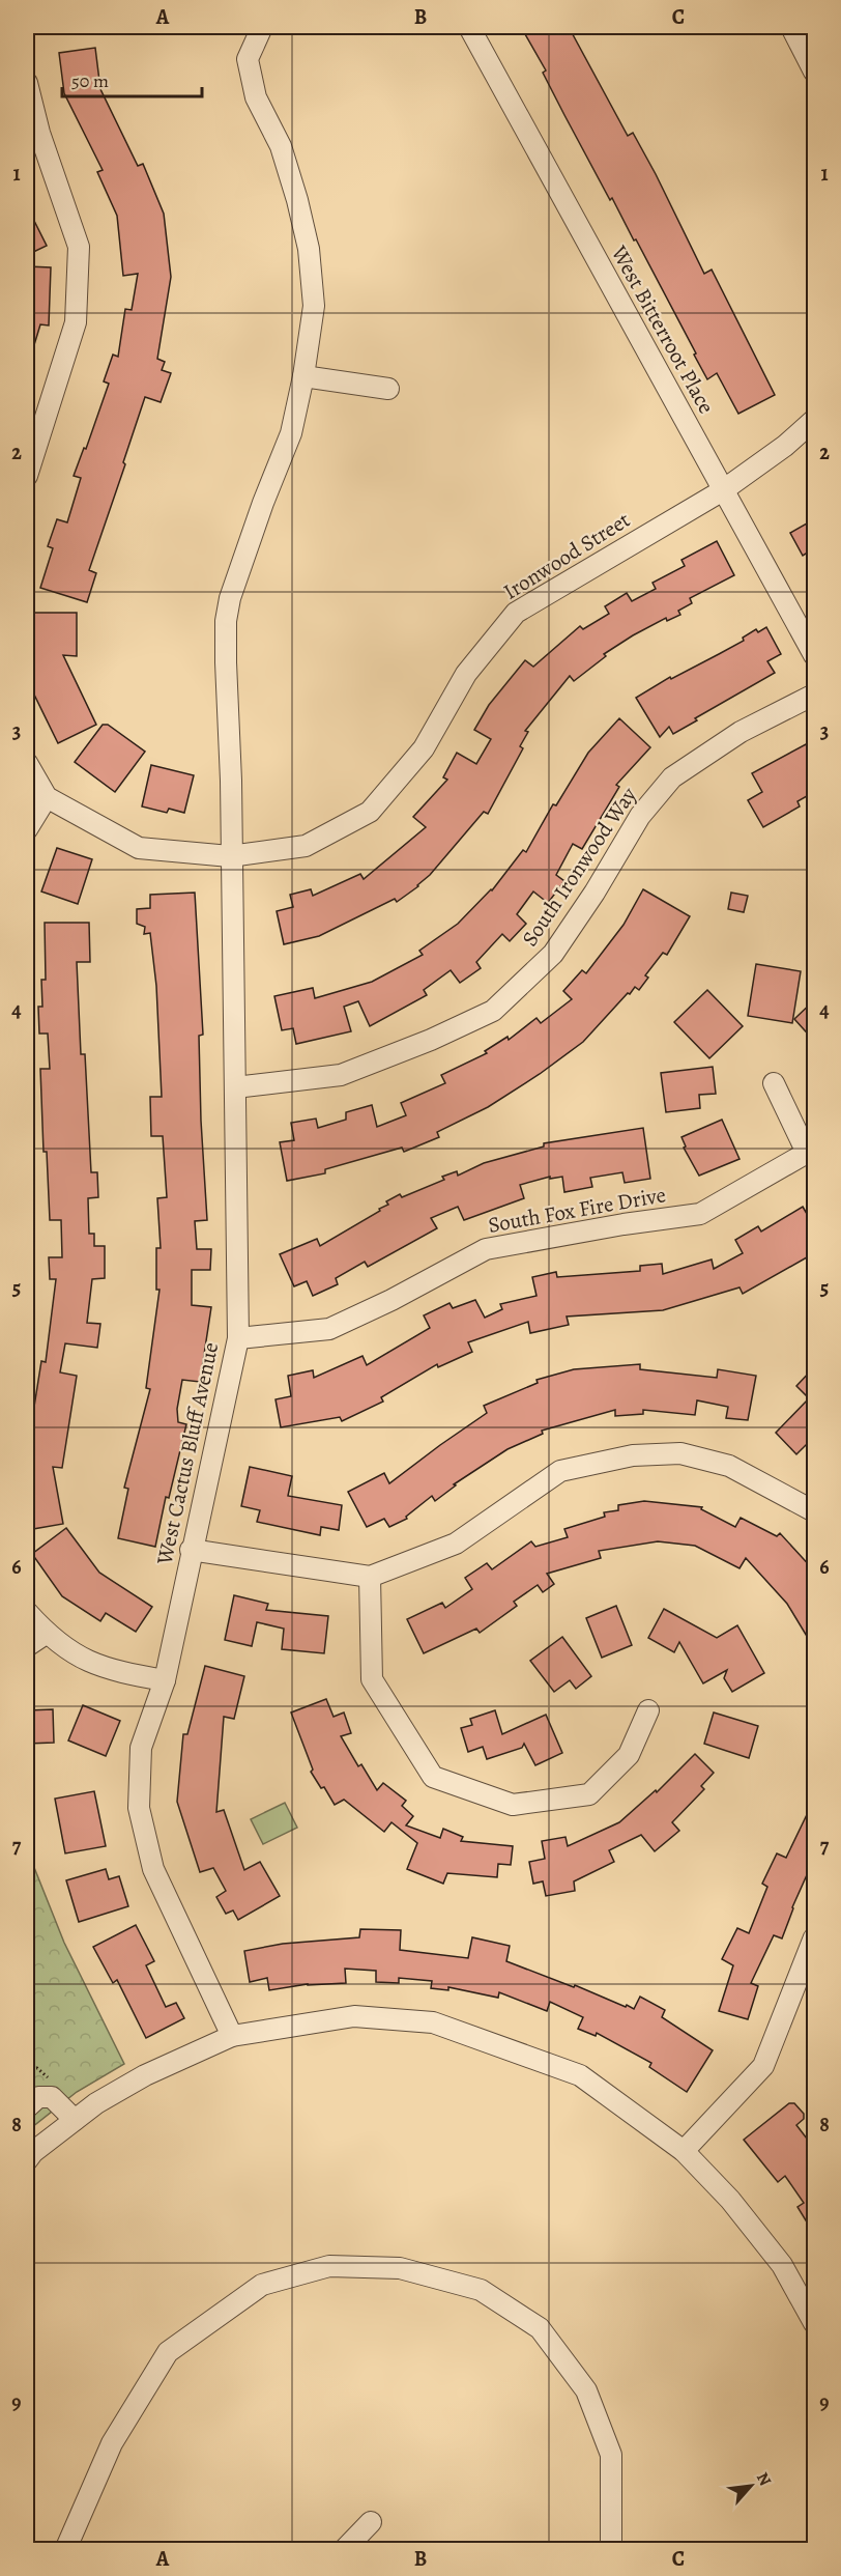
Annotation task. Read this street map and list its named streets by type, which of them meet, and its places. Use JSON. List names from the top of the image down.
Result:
{
  "streets": {
    "street": [
      "West Bitterroot Place",
      "Ironwood Street",
      "South Ironwood Way",
      "South Fox Fire Drive",
      "West Cactus Bluff Avenue"
    ]
  },
  "crossings": [
    ["West Bitterroot Place", "Ironwood Street"],
    ["Ironwood Street", "West Cactus Bluff Avenue"],
    ["South Ironwood Way", "West Cactus Bluff Avenue"],
    ["South Fox Fire Drive", "West Cactus Bluff Avenue"]
  ],
  "scale_bar": "50 m",
  "north": "top right",
  "grid": {
    "columns": ["A", "B", "C"],
    "rows": [
      "1",
      "2",
      "3",
      "4",
      "5",
      "6",
      "7",
      "8",
      "9"
    ]
  }
}
